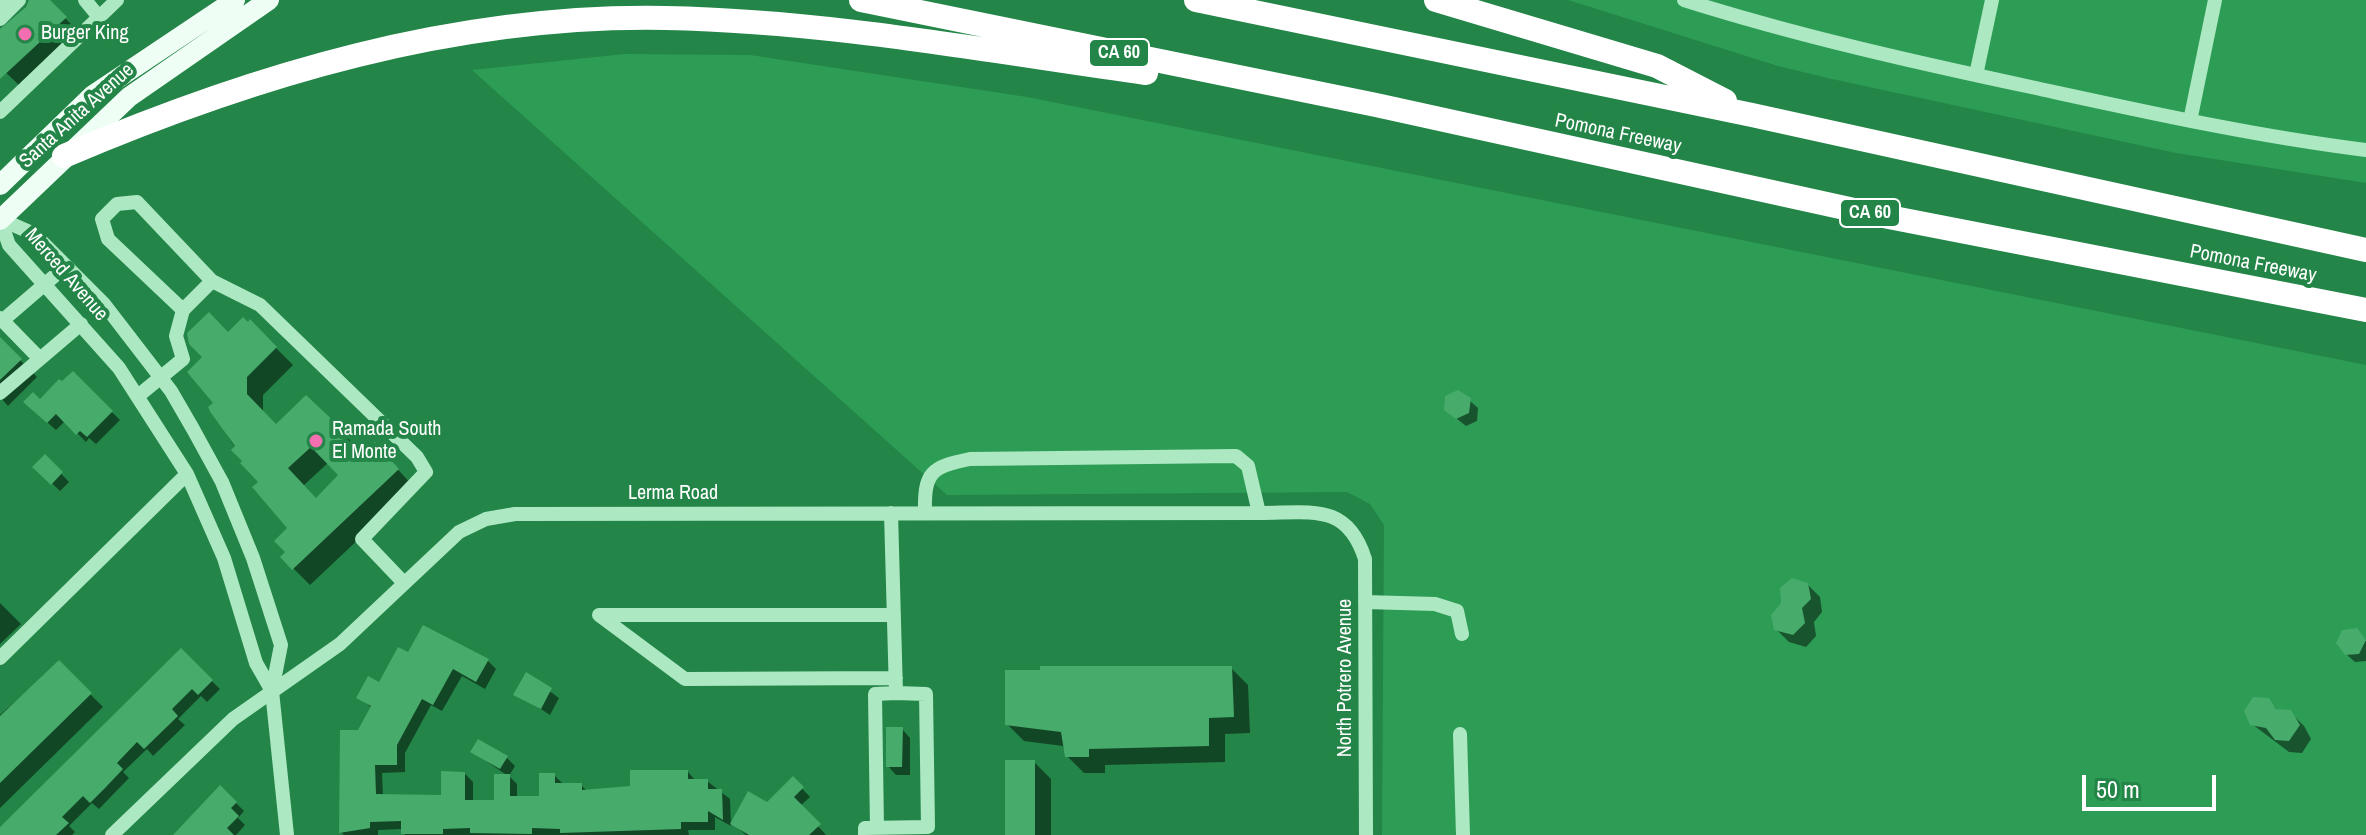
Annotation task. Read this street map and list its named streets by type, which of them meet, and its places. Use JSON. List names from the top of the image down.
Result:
{
  "streets": {
    "highway": ["CA 60", "Pomona Freeway"],
    "main road": ["Santa Anita Avenue"],
    "street": ["Merced Avenue", "Lerma Road", "North Potrero Avenue"]
  },
  "crossings": [
    ["Santa Anita Avenue", "Merced Avenue"],
    ["Merced Avenue", "Lerma Road"],
    ["Lerma Road", "North Potrero Avenue"]
  ],
  "places": ["Burger King", "Ramada South El Monte"],
  "scale_bar": "50 m"
}
